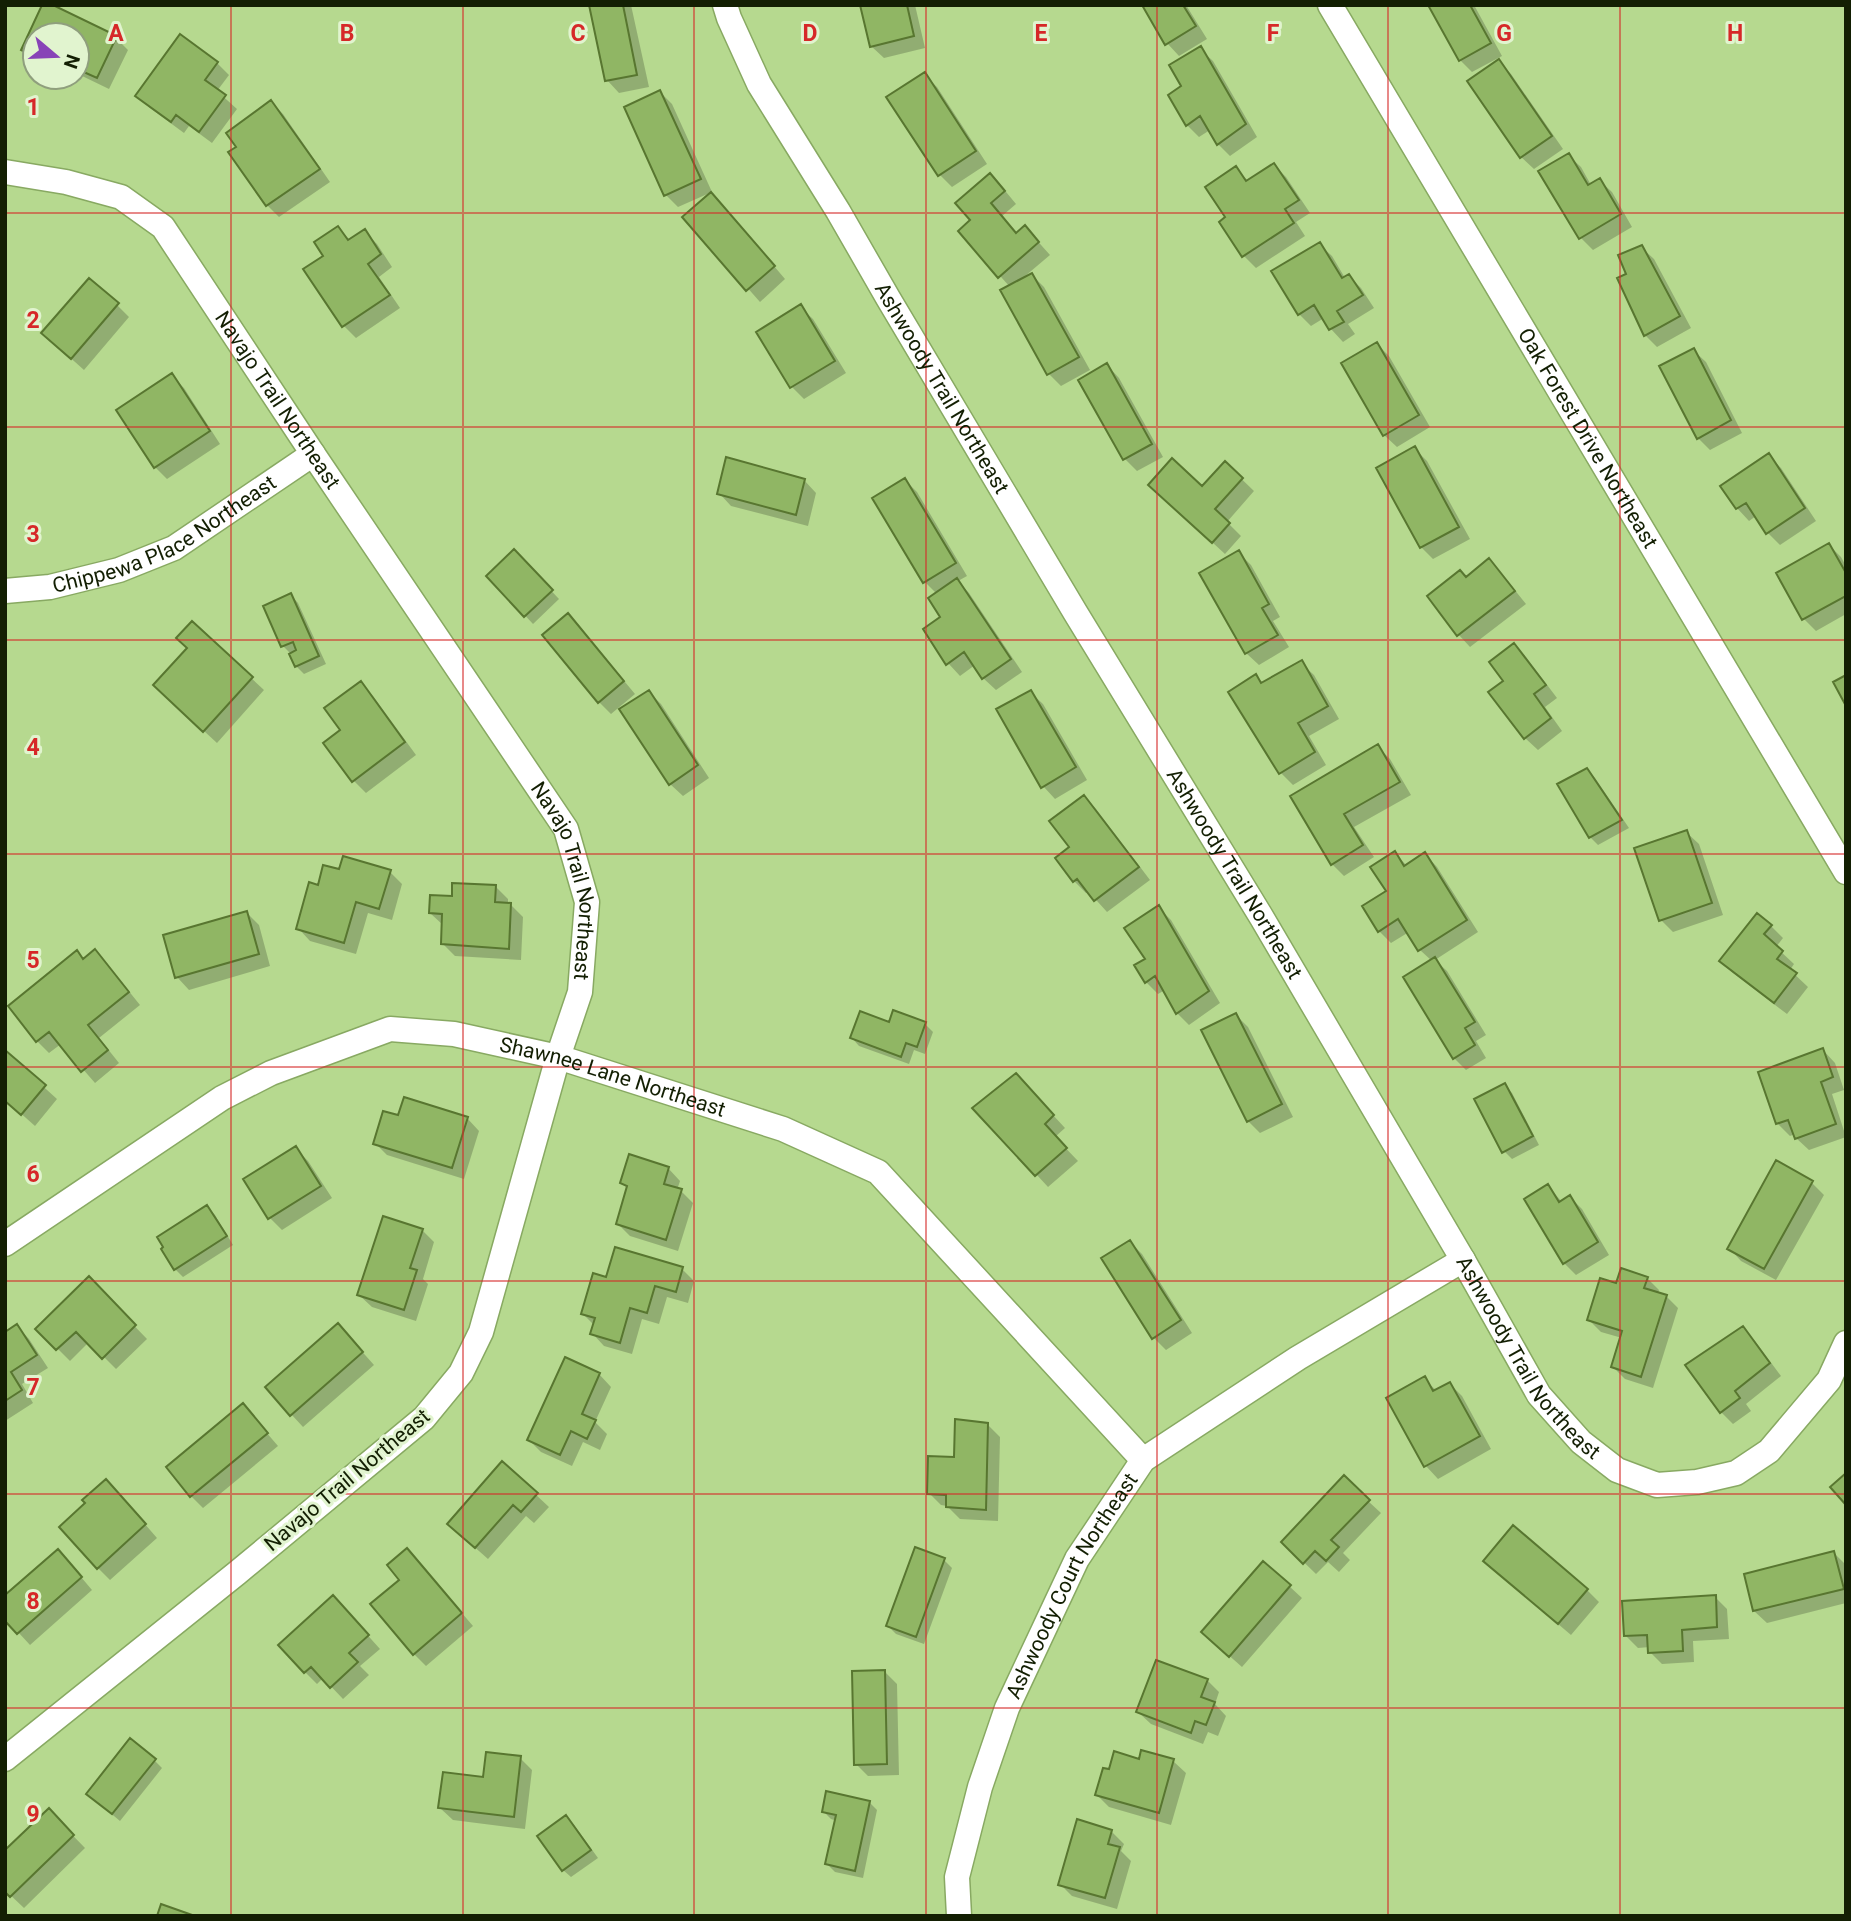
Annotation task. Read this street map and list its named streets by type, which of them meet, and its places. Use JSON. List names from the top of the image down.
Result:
{
  "streets": {
    "street": [
      "Ashwoody Trail Northeast",
      "Navajo Trail Northeast",
      "Oak Forest Drive Northeast",
      "Chippewa Place Northeast",
      "Shawnee Lane Northeast",
      "Ashwoody Court Northeast"
    ]
  },
  "crossings": [
    ["Ashwoody Trail Northeast", "Ashwoody Court Northeast"],
    ["Navajo Trail Northeast", "Chippewa Place Northeast"],
    ["Navajo Trail Northeast", "Shawnee Lane Northeast"],
    ["Shawnee Lane Northeast", "Ashwoody Court Northeast"]
  ],
  "north": "right",
  "grid": {
    "columns": [
      "A",
      "B",
      "C",
      "D",
      "E",
      "F",
      "G",
      "H"
    ],
    "rows": [
      "1",
      "2",
      "3",
      "4",
      "5",
      "6",
      "7",
      "8",
      "9"
    ]
  }
}
